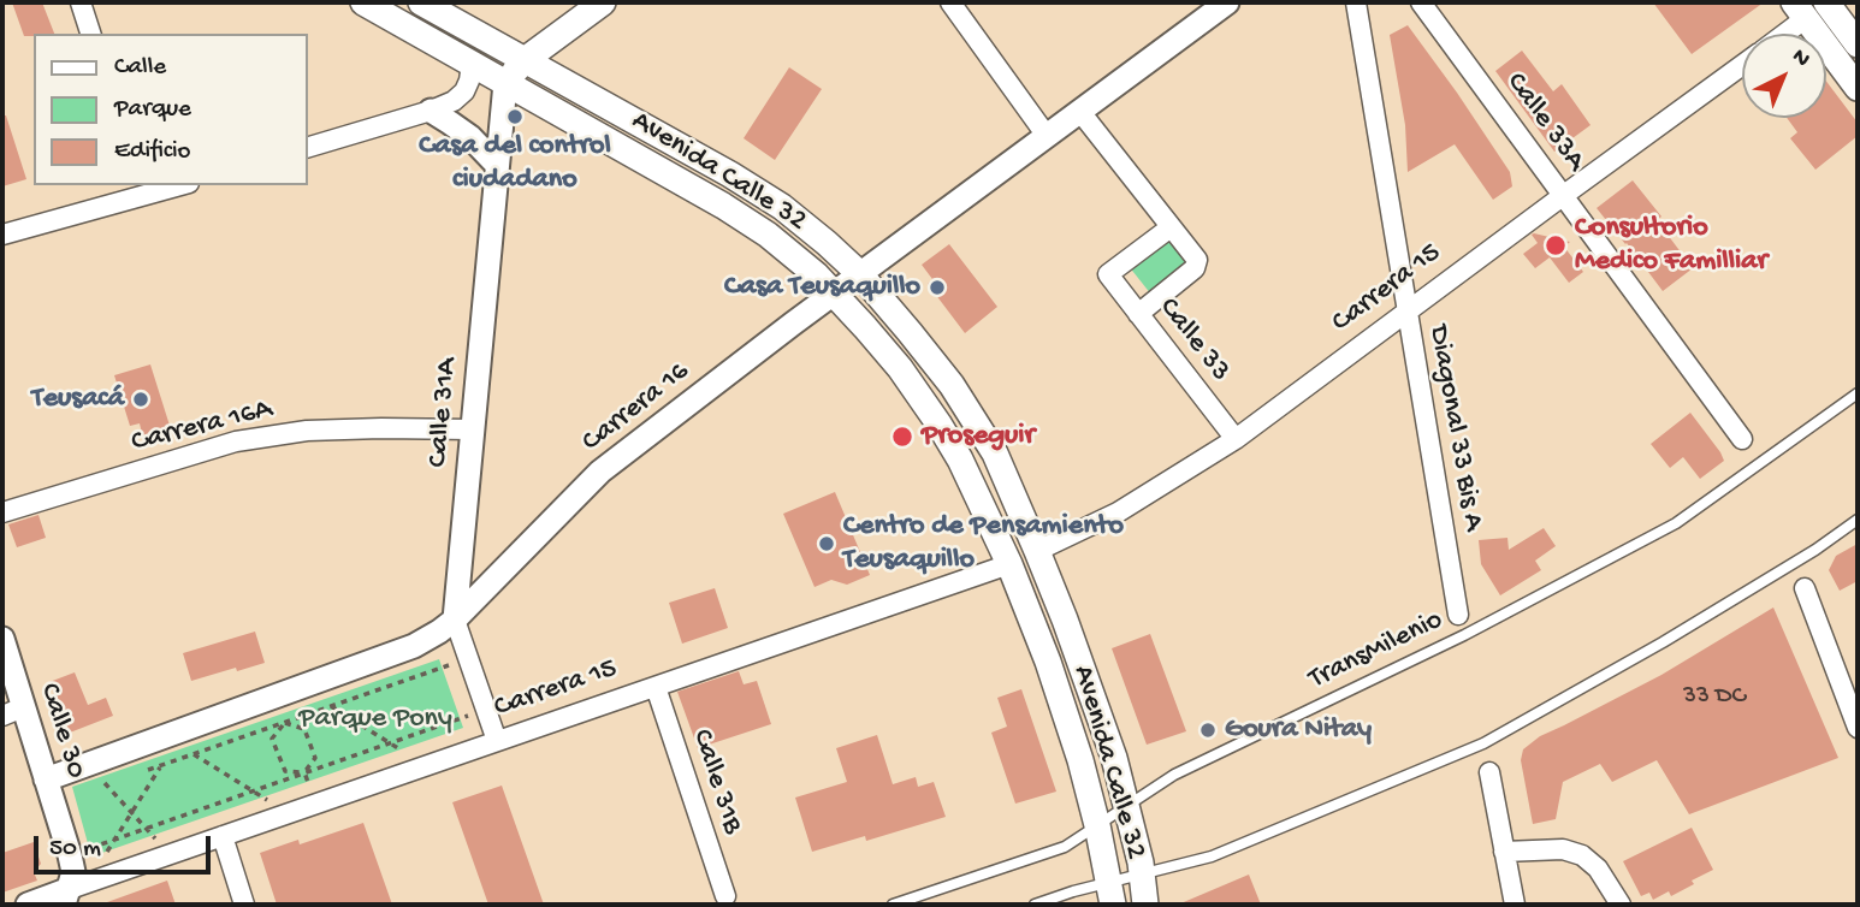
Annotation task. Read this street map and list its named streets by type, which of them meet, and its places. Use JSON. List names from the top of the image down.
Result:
{
  "streets": {
    "main road": ["Avenida Calle 32"],
    "street": [
      "Calle 33A",
      "Carrera 15",
      "Calle 33",
      "Carrera 16",
      "Calle 31A",
      "Carrera 16A",
      "Diagonal 33 Bis A",
      "Calle 30",
      "Calle 31B"
    ],
    "lane": ["TransMilenio"]
  },
  "crossings": [
    ["Calle 33A", "Carrera 15"],
    ["Avenida Calle 32", "Carrera 15"],
    ["Avenida Calle 32", "Carrera 16"],
    ["Avenida Calle 32", "Calle 31A"],
    ["Avenida Calle 32", "TransMilenio"],
    ["Carrera 15", "Calle 33"],
    ["Carrera 15", "Calle 31A"],
    ["Carrera 15", "Diagonal 33 Bis A"],
    ["Carrera 15", "Calle 30"],
    ["Carrera 15", "Calle 31B"],
    ["Carrera 16", "Calle 31A"],
    ["Carrera 16", "Calle 30"],
    ["Calle 31A", "Carrera 16A"]
  ],
  "parks": ["Parque Pony"],
  "places": [
    "Casa del control ciudadano",
    "Consultorio Medico Familliar",
    "Casa Teusaquillo",
    "Teusacá",
    "Proseguir",
    "Centro de Pensamiento Teusaquillo",
    "Goura Nitay"
  ],
  "house_numbers": ["33 DC"],
  "legend": ["Calle", "Parque", "Edificio"],
  "scale_bar": "50 m",
  "north": "top right"
}
